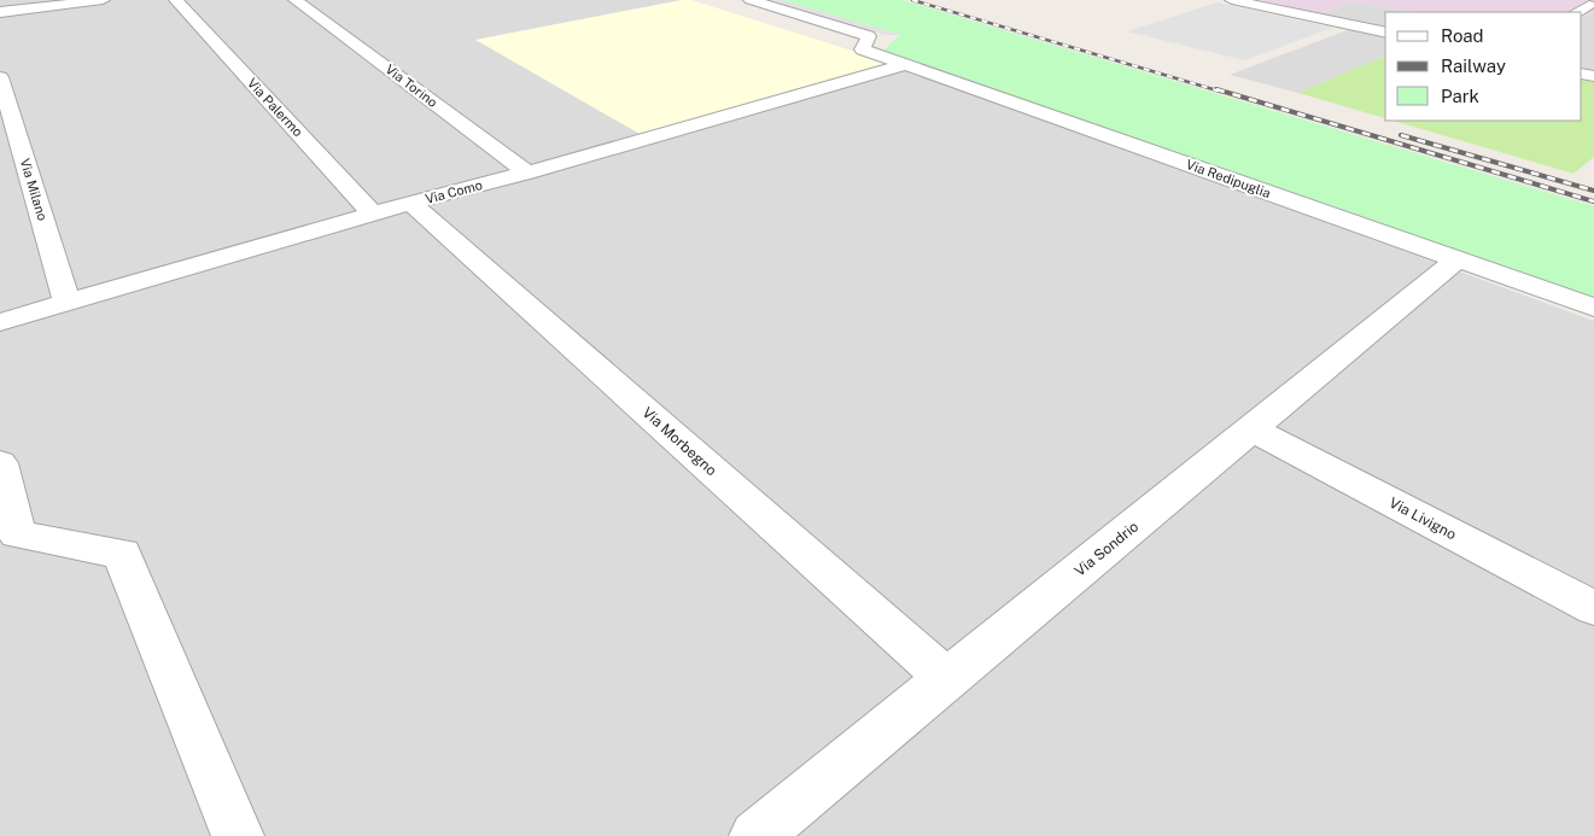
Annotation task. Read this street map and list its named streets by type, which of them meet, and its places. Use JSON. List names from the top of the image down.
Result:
{
  "streets": {
    "street": [
      "Via Torino",
      "Via Palermo",
      "Via Redipuglia",
      "Via Milano",
      "Via Como",
      "Via Morbegno",
      "Via Livigno",
      "Via Sondrio"
    ]
  },
  "crossings": [
    ["Via Torino", "Via Como"],
    ["Via Palermo", "Via Como"],
    ["Via Redipuglia", "Via Como"],
    ["Via Redipuglia", "Via Sondrio"],
    ["Via Milano", "Via Como"],
    ["Via Como", "Via Morbegno"],
    ["Via Morbegno", "Via Sondrio"],
    ["Via Livigno", "Via Sondrio"]
  ],
  "legend": ["Road", "Railway", "Park"]
}
